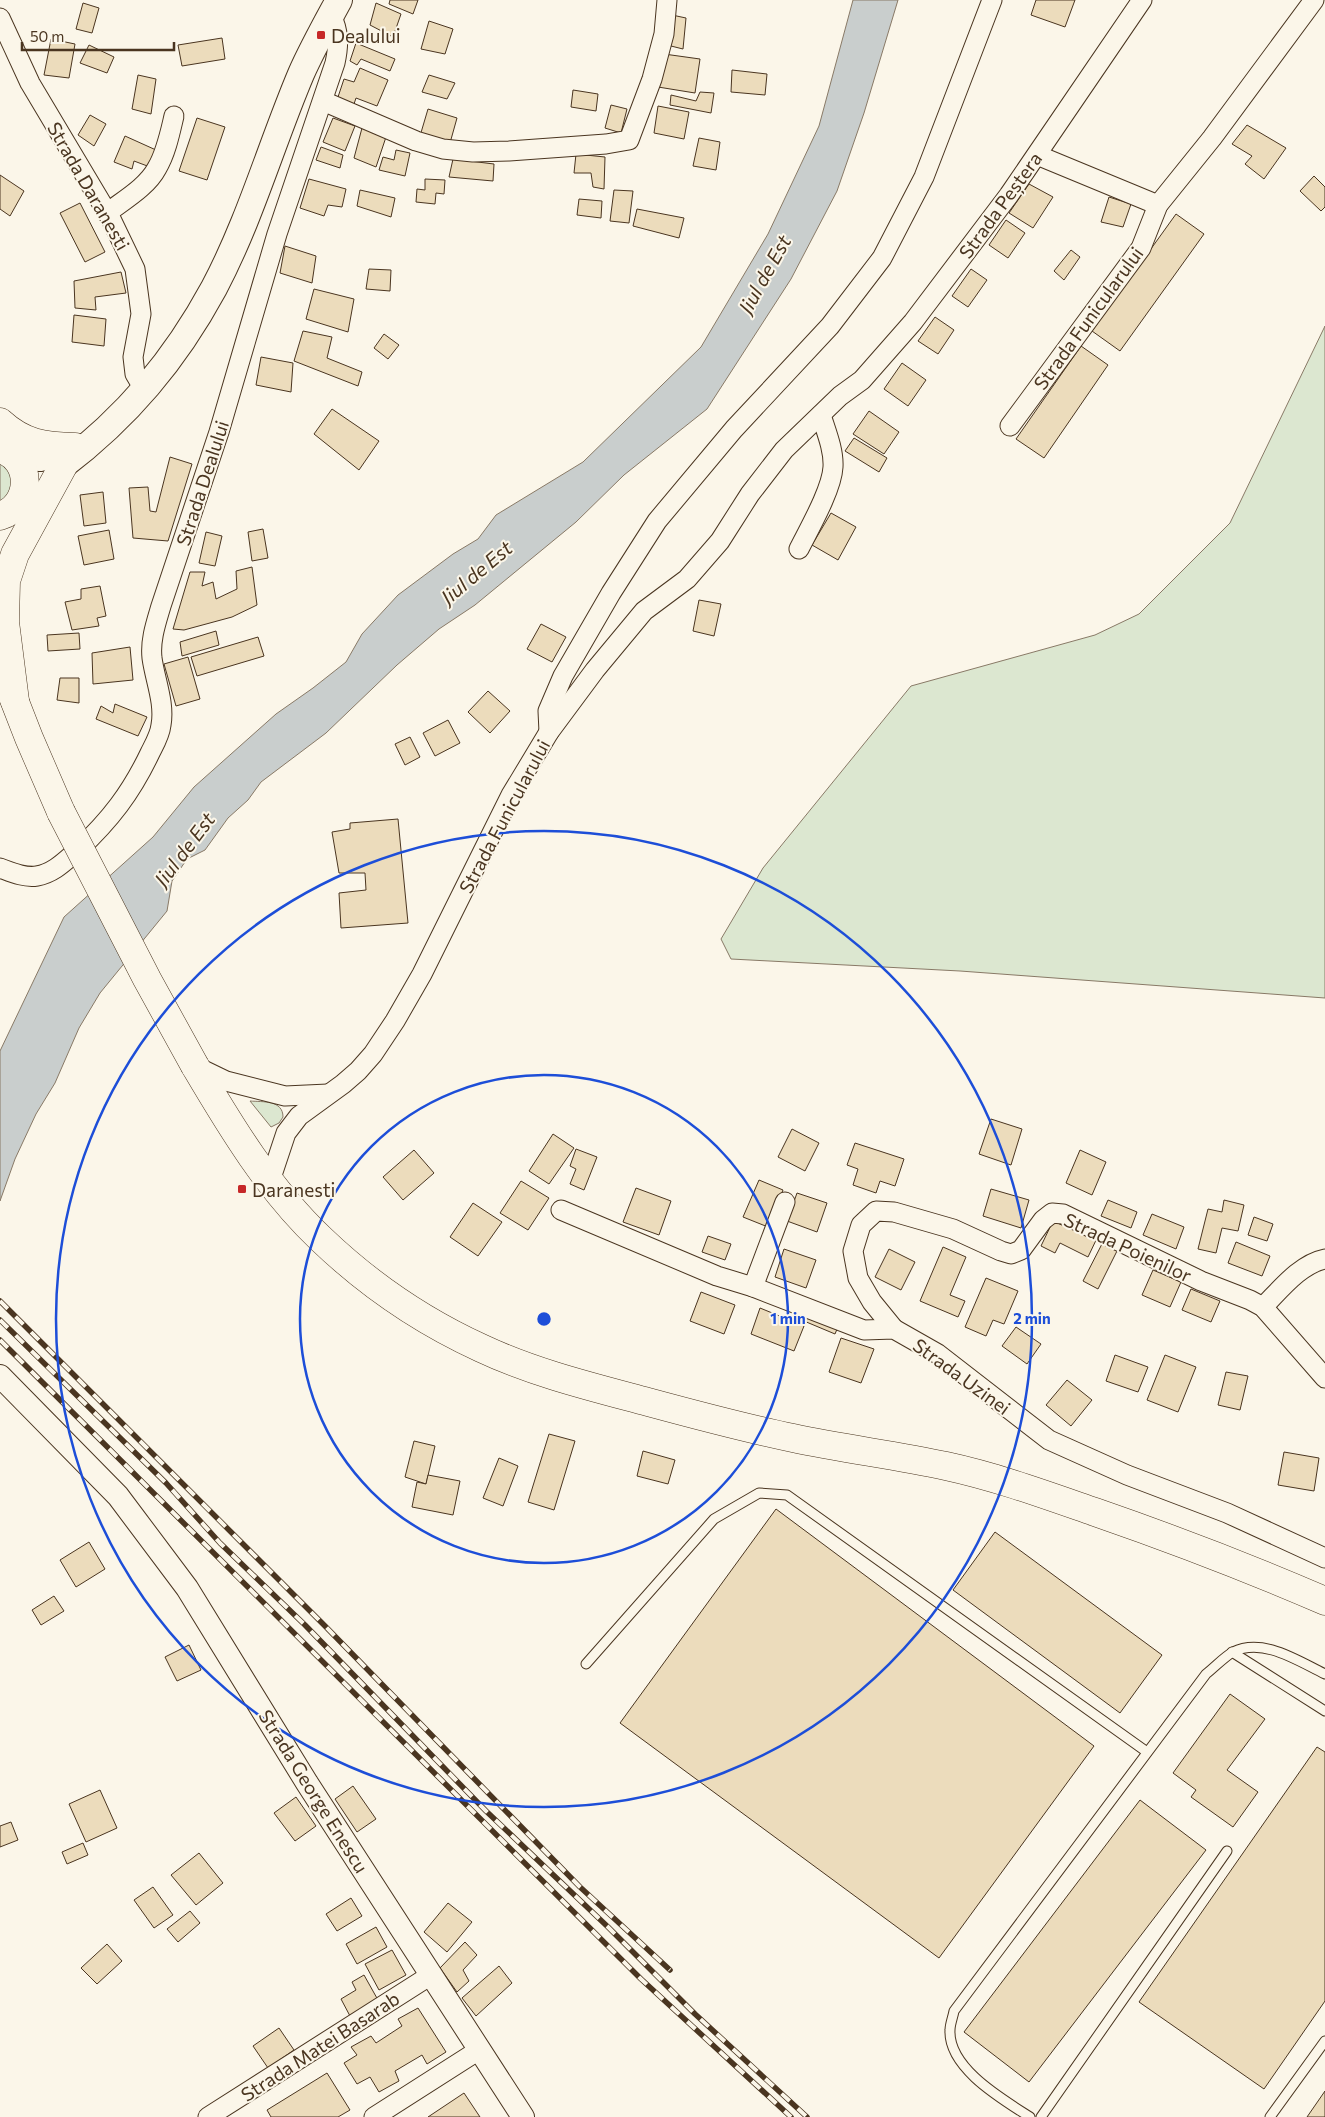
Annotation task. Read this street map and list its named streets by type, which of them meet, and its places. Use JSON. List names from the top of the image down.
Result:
{
  "streets": {
    "main road": ["Strada Dealului"],
    "street": [
      "Strada Daranesti",
      "Strada Peștera",
      "Strada Funicularului",
      "Strada Poienilor",
      "Strada Uzinei",
      "Strada George Enescu",
      "Strada Matei Basarab"
    ]
  },
  "crossings": [
    ["Strada Daranesti", "Strada Dealului"],
    ["Strada Peștera", "Strada Funicularului"],
    ["Strada Poienilor", "Strada Uzinei"],
    ["Strada George Enescu", "Strada Matei Basarab"]
  ],
  "water": ["Jiul de Est"],
  "places": {
    "transit": ["Dealului", "Daranesti"]
  },
  "scale_bar": "50 m",
  "rings": ["1 min", "2 min"]
}
